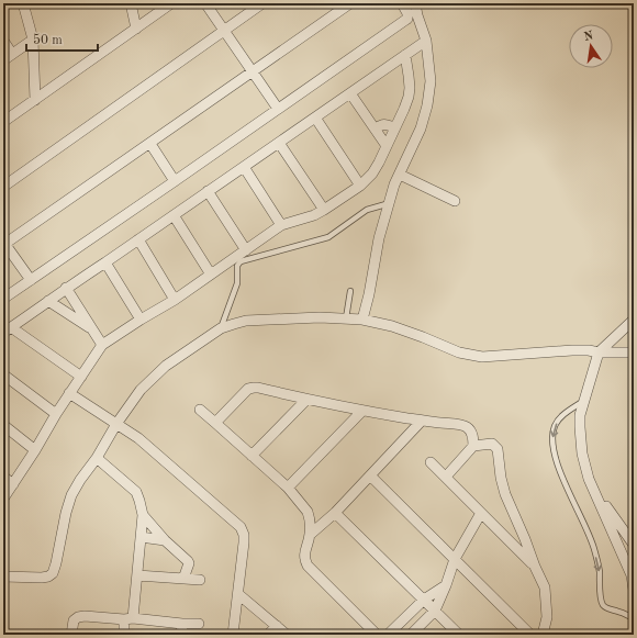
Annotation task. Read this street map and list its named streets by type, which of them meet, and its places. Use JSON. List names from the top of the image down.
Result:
{
  "scale_bar": "50 m",
  "north": "top"
}
